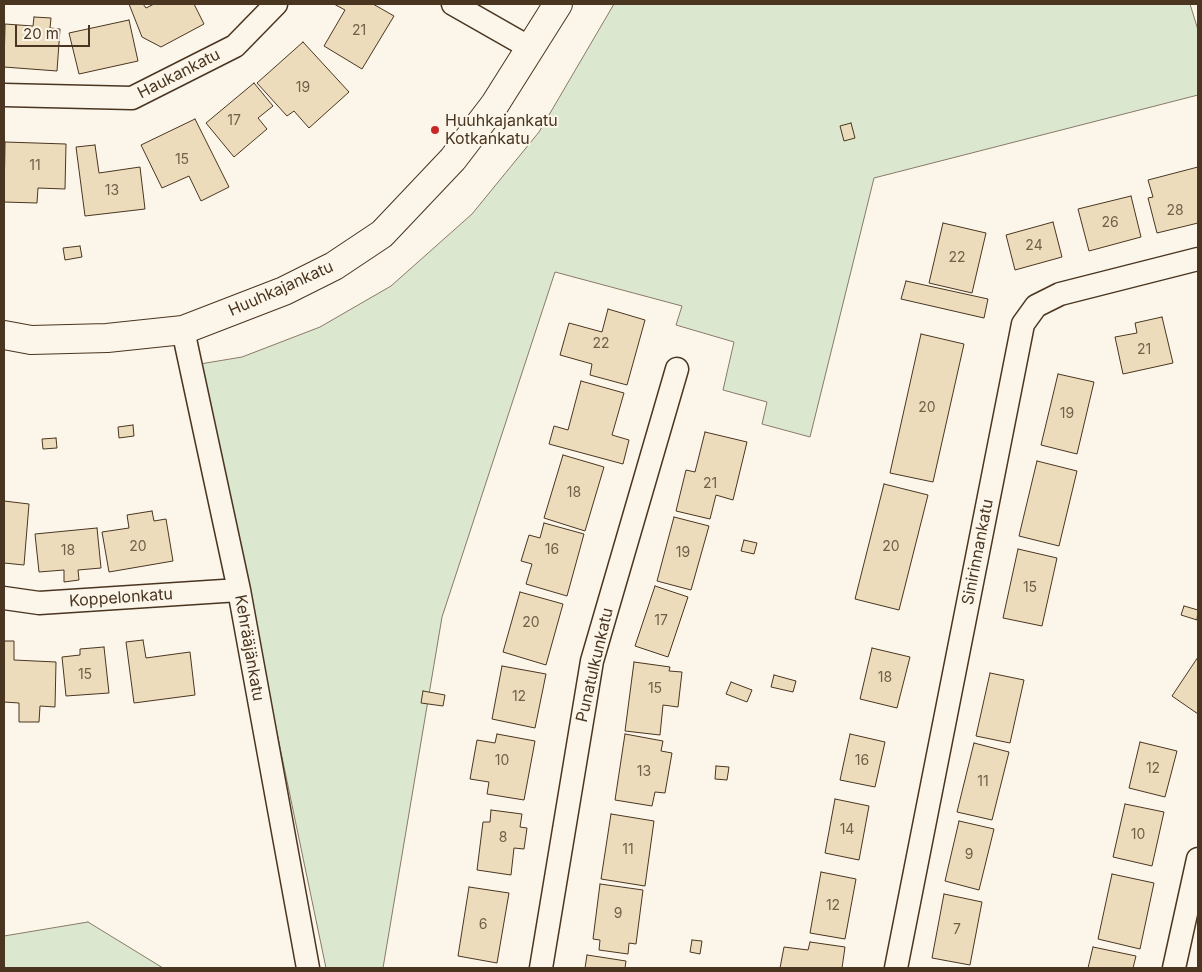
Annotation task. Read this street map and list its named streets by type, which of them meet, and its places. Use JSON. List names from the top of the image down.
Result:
{
  "streets": {
    "street": [
      "Haukankatu",
      "Huuhkajankatu",
      "Sinirinnankatu",
      "Koppelonkatu",
      "Kehrääjänkatu",
      "Punatulkunkatu"
    ]
  },
  "crossings": [
    ["Huuhkajankatu", "Kehrääjänkatu"],
    ["Koppelonkatu", "Kehrääjänkatu"]
  ],
  "places": ["Huuhkajankatu Kotkankatu"],
  "house_numbers": [
    "21",
    "19",
    "17",
    "15",
    "11",
    "13",
    "28",
    "26",
    "24",
    "22",
    "22",
    "21",
    "20",
    "19",
    "21",
    "18",
    "20",
    "20",
    "16",
    "18",
    "19",
    "15",
    "17",
    "20",
    "15",
    "18",
    "15",
    "12",
    "10",
    "16",
    "12",
    "13",
    "11",
    "14",
    "10",
    "8",
    "11",
    "9",
    "12",
    "9",
    "6",
    "7"
  ],
  "scale_bar": "20 m"
}
